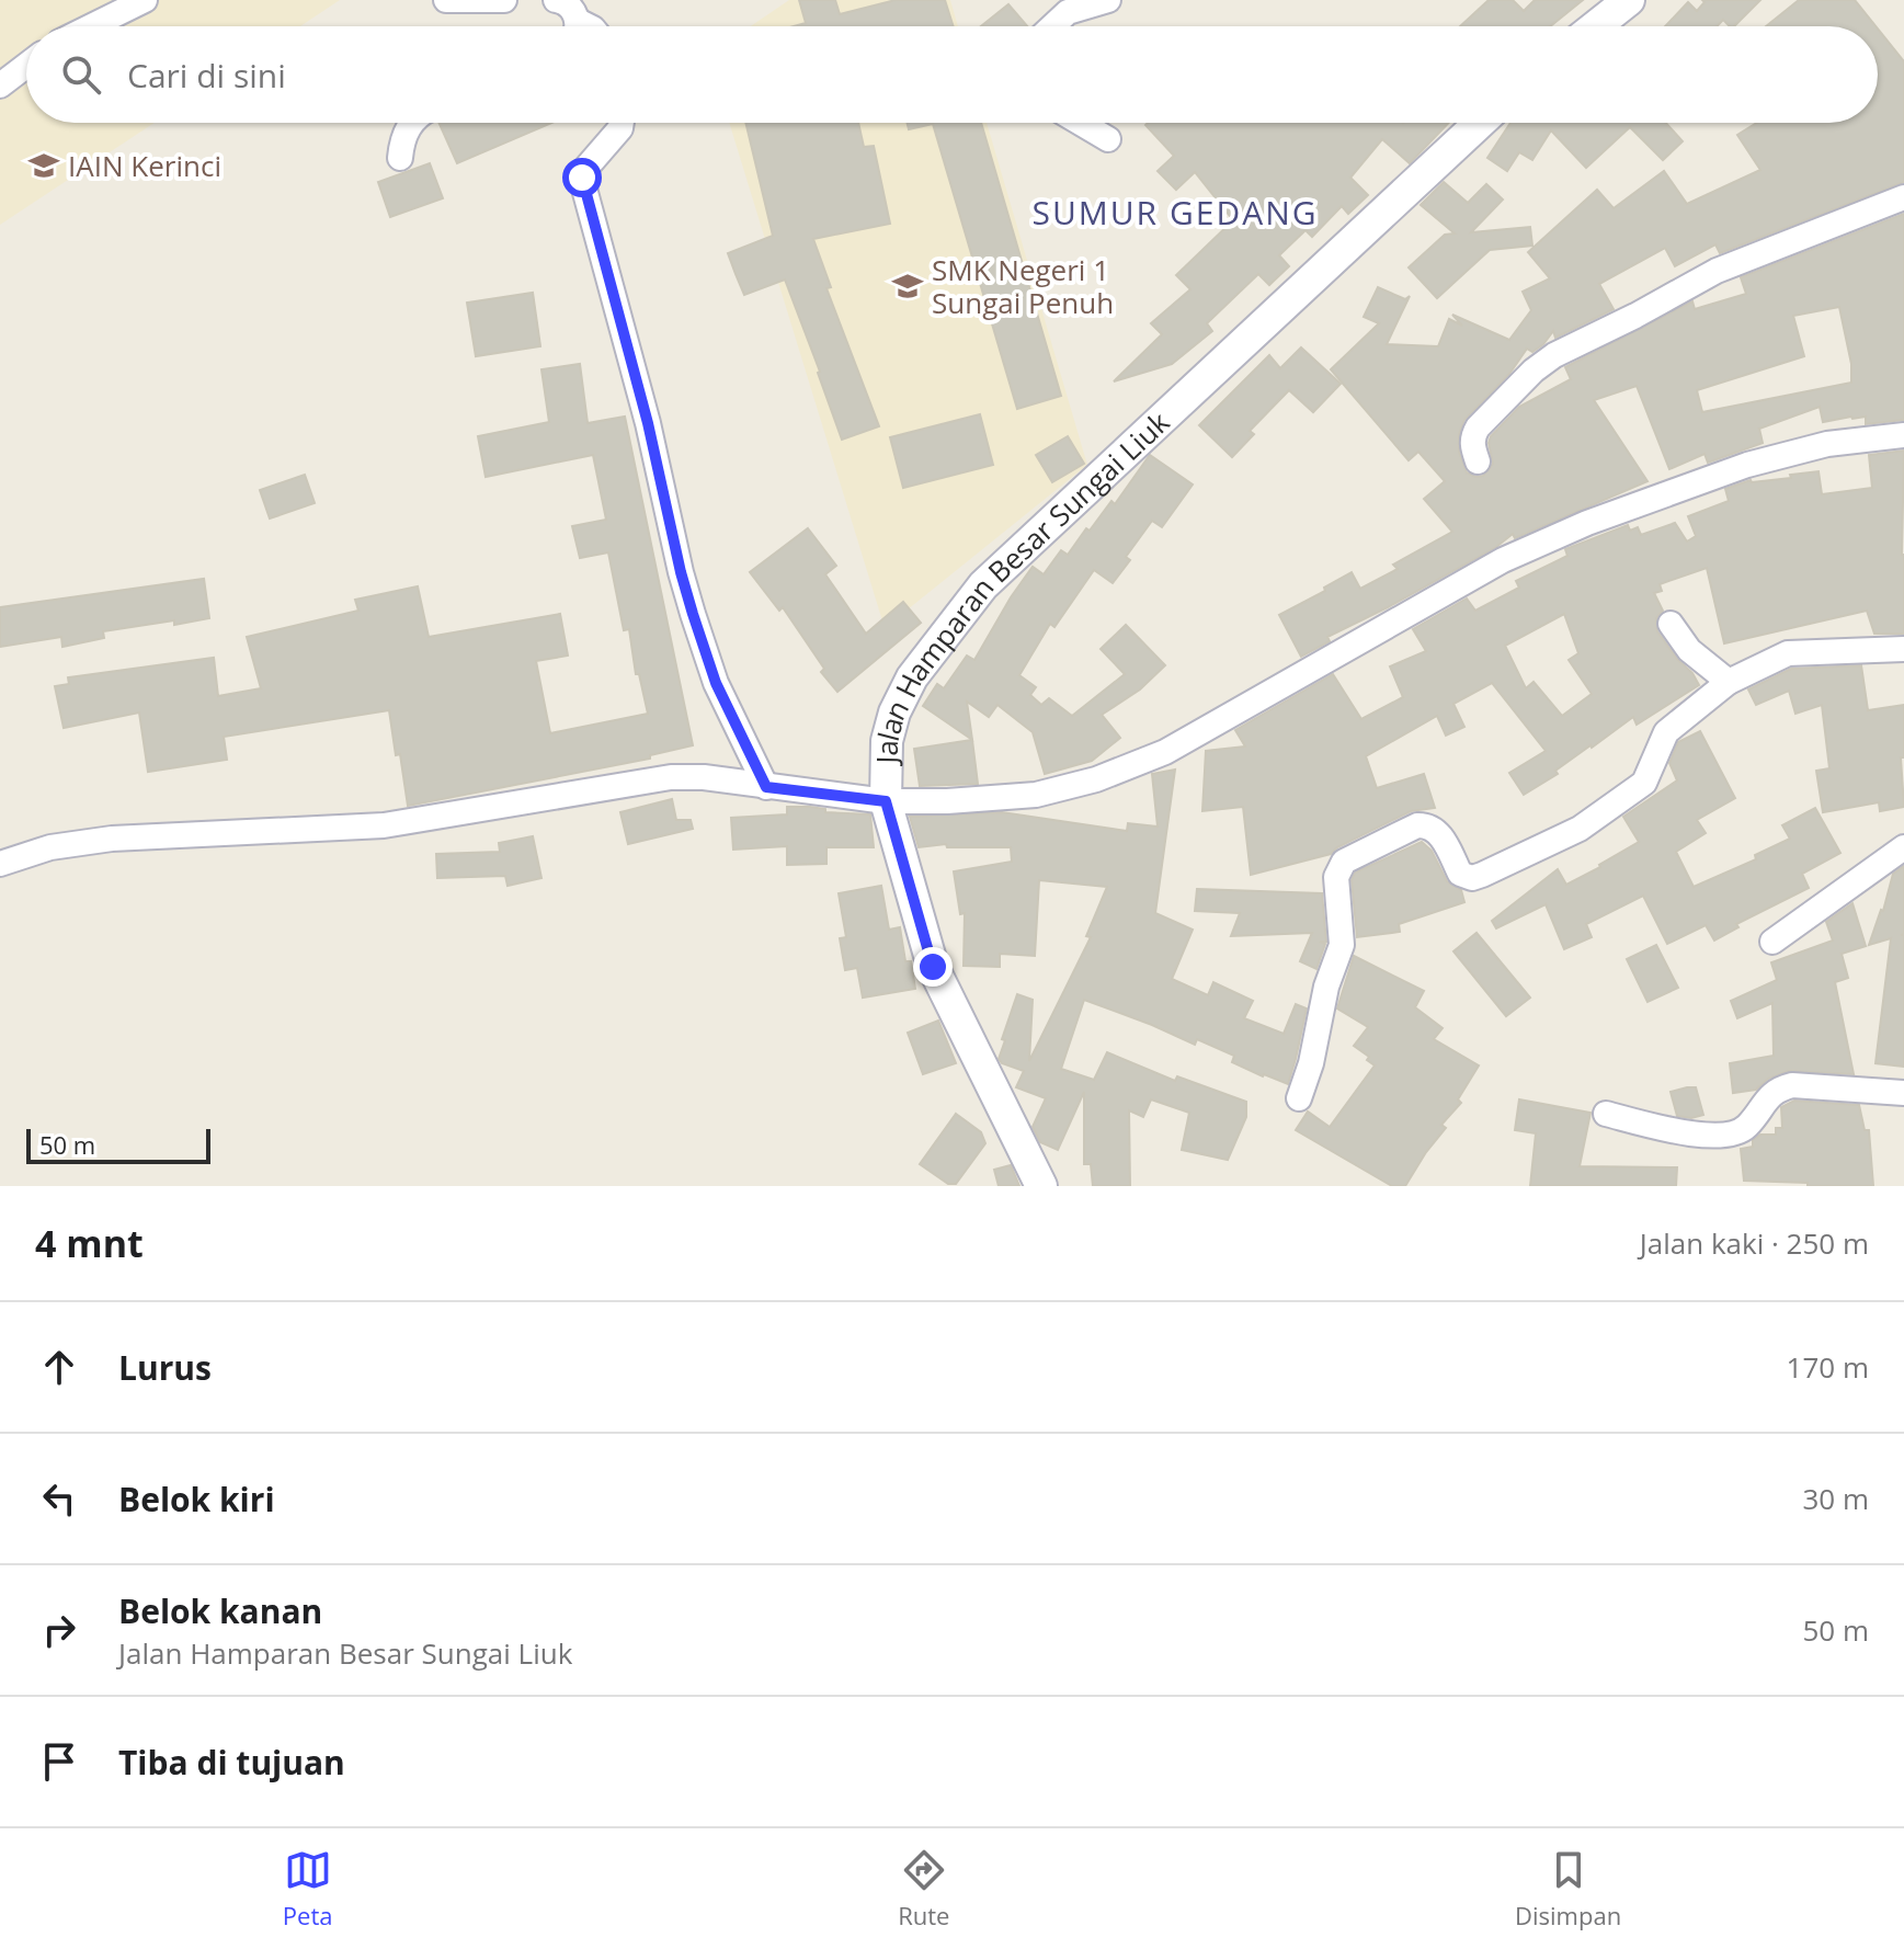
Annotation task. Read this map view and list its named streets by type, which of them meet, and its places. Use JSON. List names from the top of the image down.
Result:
{
  "streets": {
    "street": ["Jalan Hamparan Besar Sungai Liuk"]
  },
  "districts": ["SUMUR GEDANG"],
  "places": {
    "school or university": ["IAIN Kerinci", "SMK Negeri 1 Sungai Penuh"]
  },
  "scale_bar": "50 m",
  "page": {
    "search": "Cari di sini",
    "scale": "50 m",
    "heading": ["4 mnt", "Jalan kaki · 250 m"],
    "list": [
      ["Lurus", "170 m"],
      ["Belok kiri", "30 m"],
      ["Belok kanan", "Jalan Hamparan Besar Sungai Liuk", "50 m"],
      "Tiba di tujuan"
    ],
    "nav": ["Peta", "Rute", "Disimpan"]
  }
}
